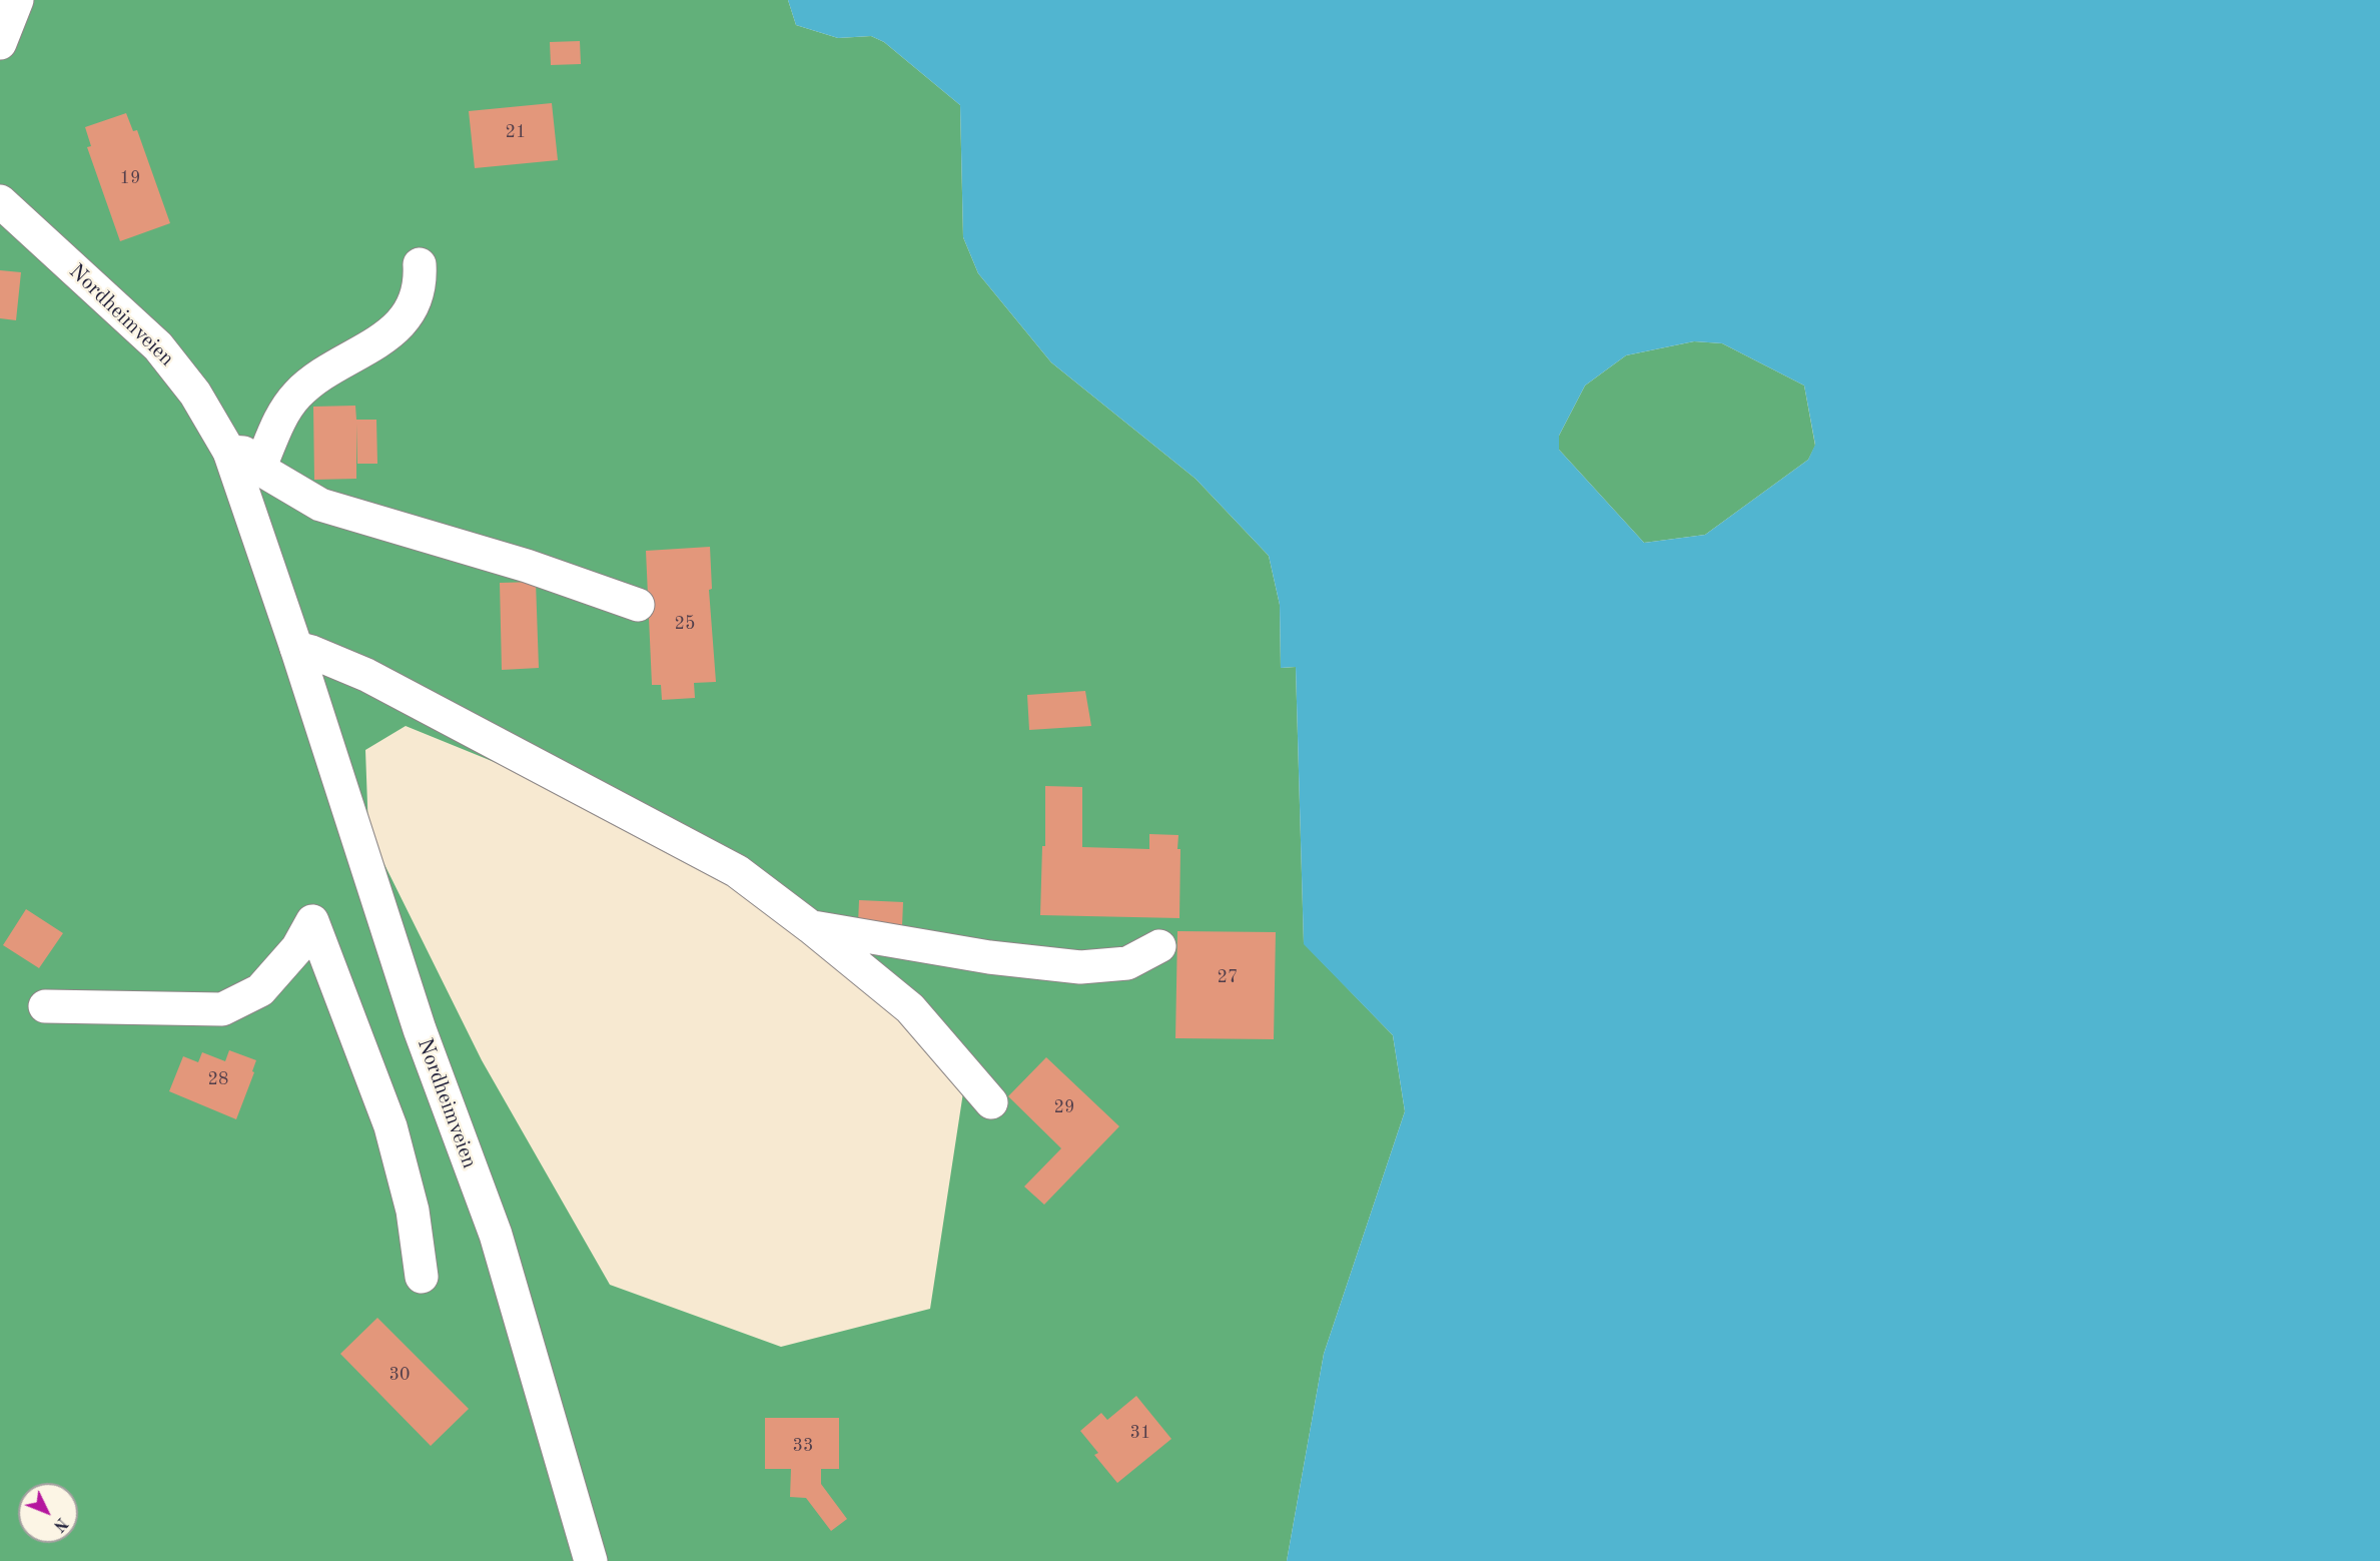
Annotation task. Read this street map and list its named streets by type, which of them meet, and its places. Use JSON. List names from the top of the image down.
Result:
{
  "streets": {
    "street": ["Nordheimveien"]
  },
  "house_numbers": [
    "21",
    "19",
    "25",
    "27",
    "28",
    "29",
    "30",
    "31",
    "33"
  ],
  "north": "bottom right"
}
